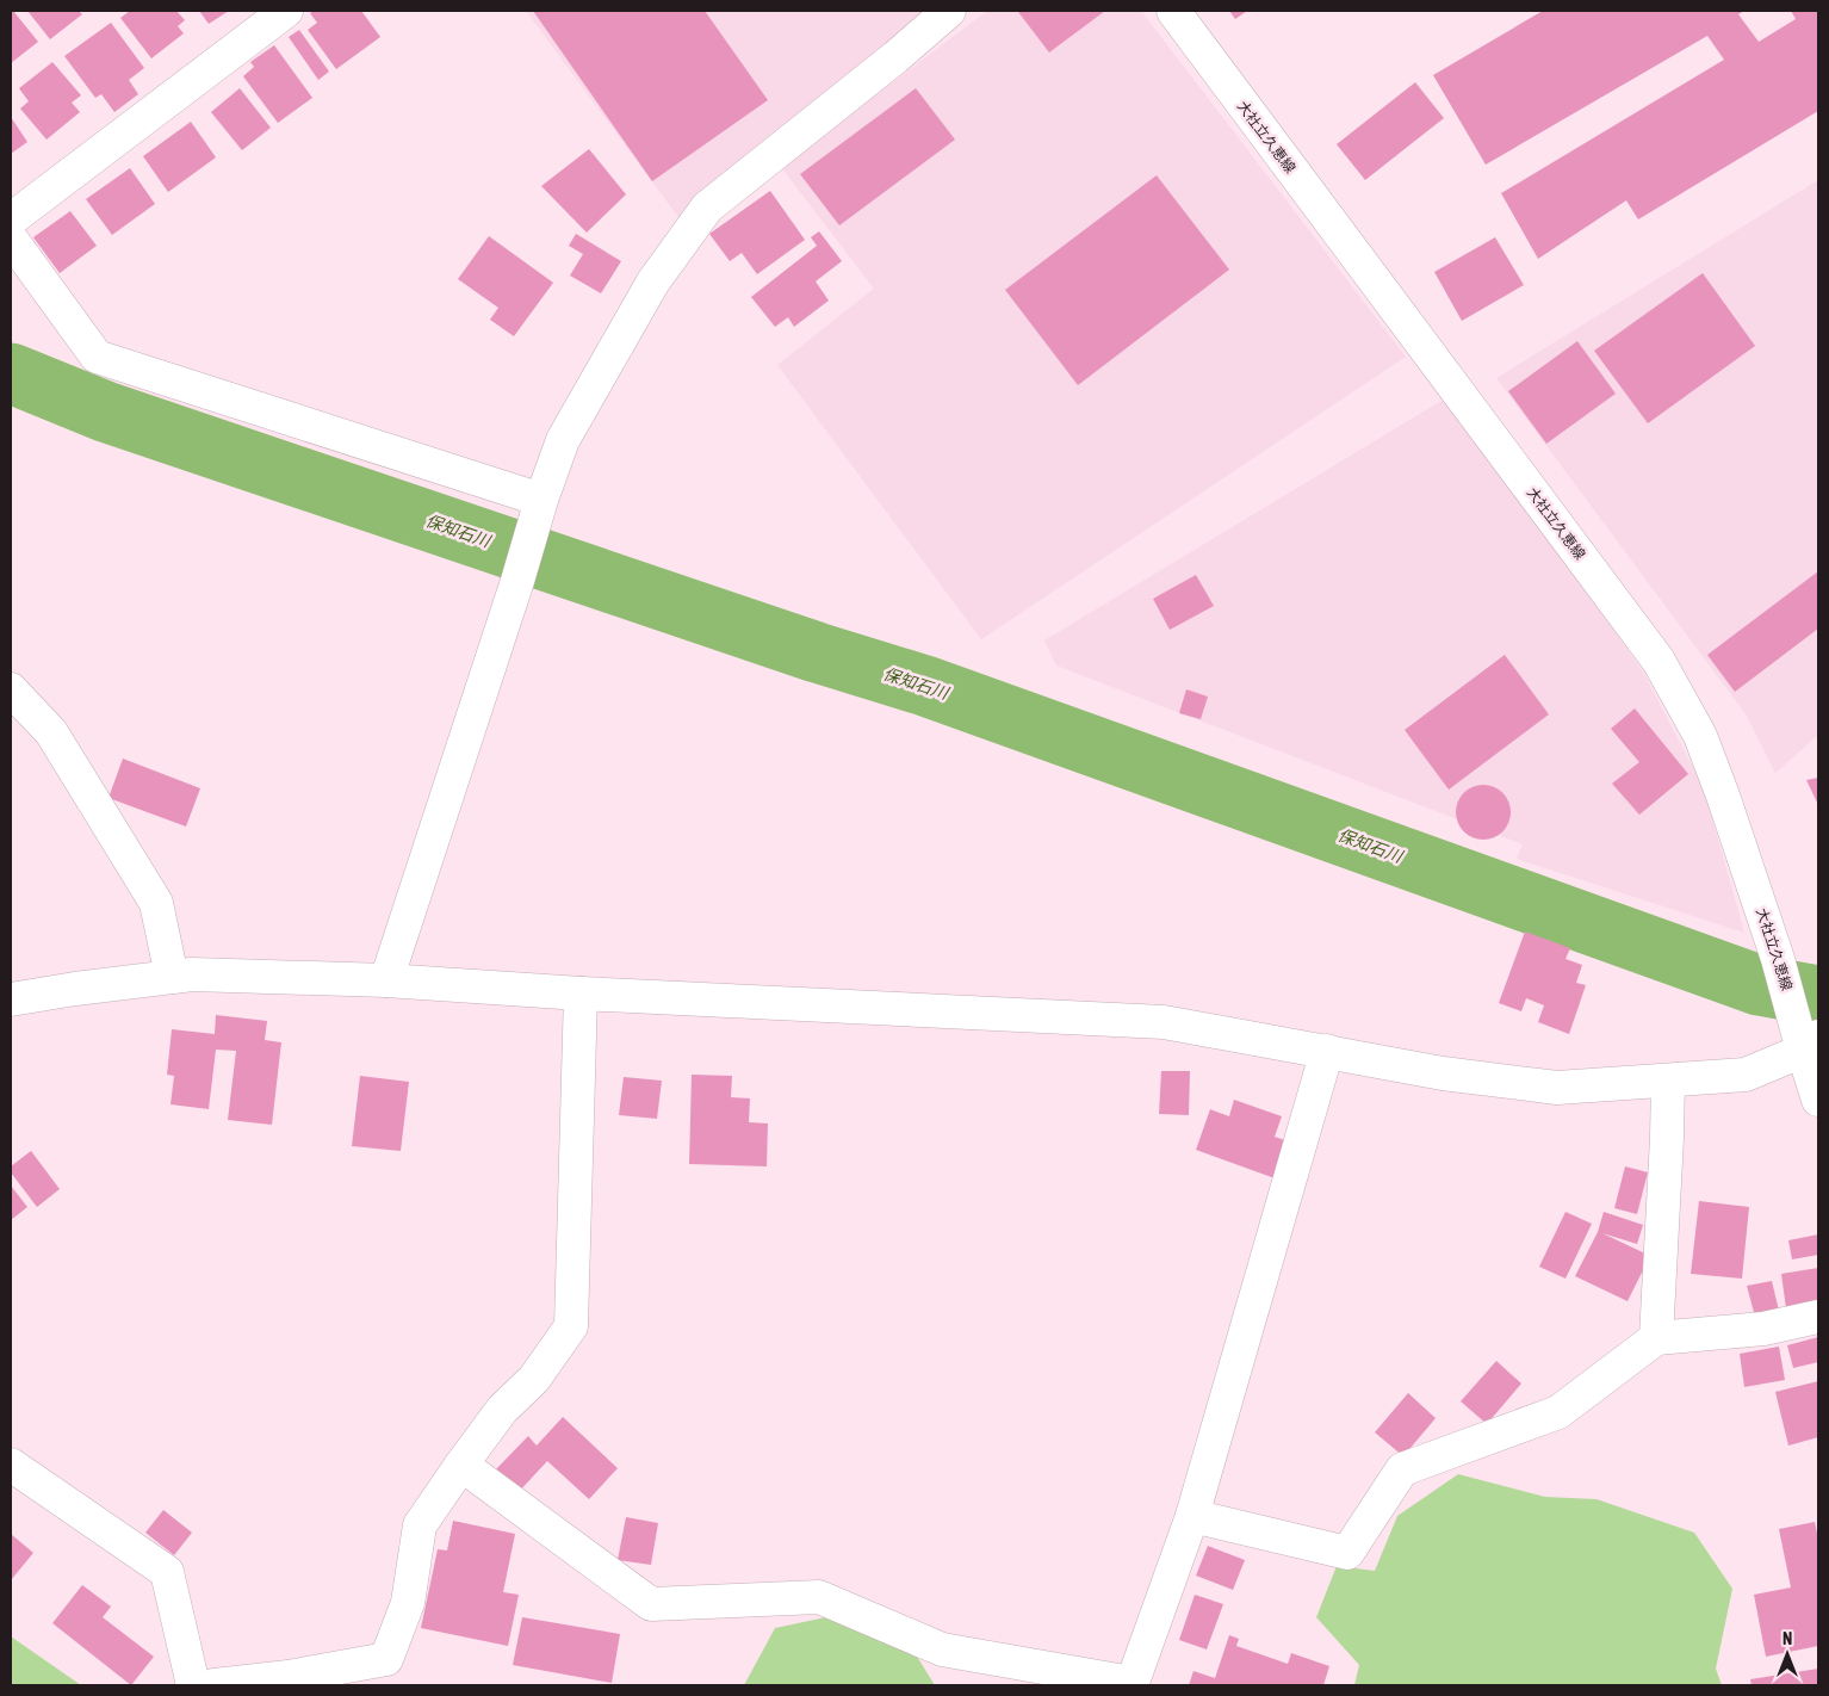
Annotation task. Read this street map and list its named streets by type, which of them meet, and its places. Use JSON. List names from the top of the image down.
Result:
{
  "streets": {
    "street": ["大社立久恵線"]
  },
  "water": ["保知石川"],
  "north": "top"
}
